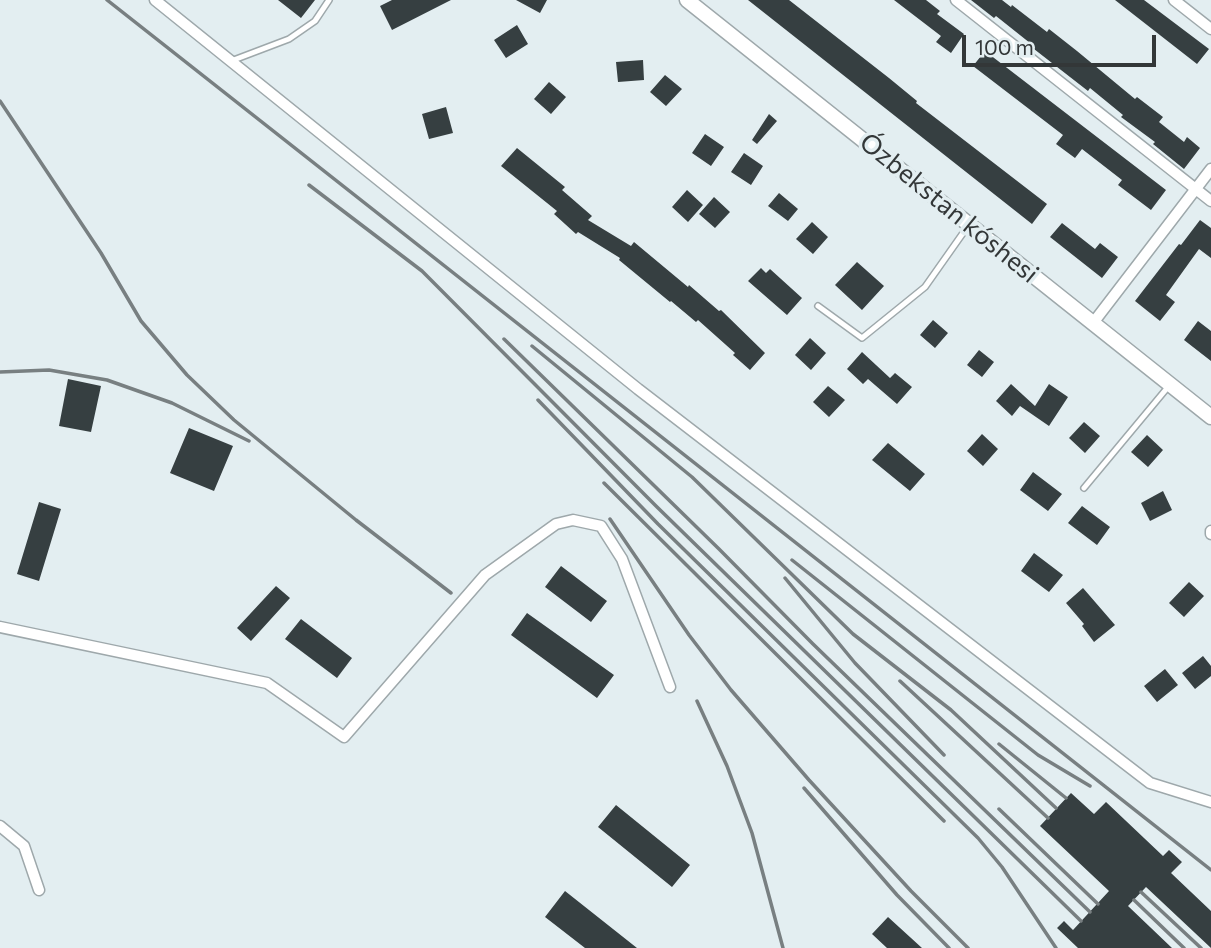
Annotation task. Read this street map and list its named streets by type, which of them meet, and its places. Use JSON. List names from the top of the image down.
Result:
{
  "streets": {
    "street": ["Ózbekstan kóshesi"]
  },
  "scale_bar": "100 m"
}
